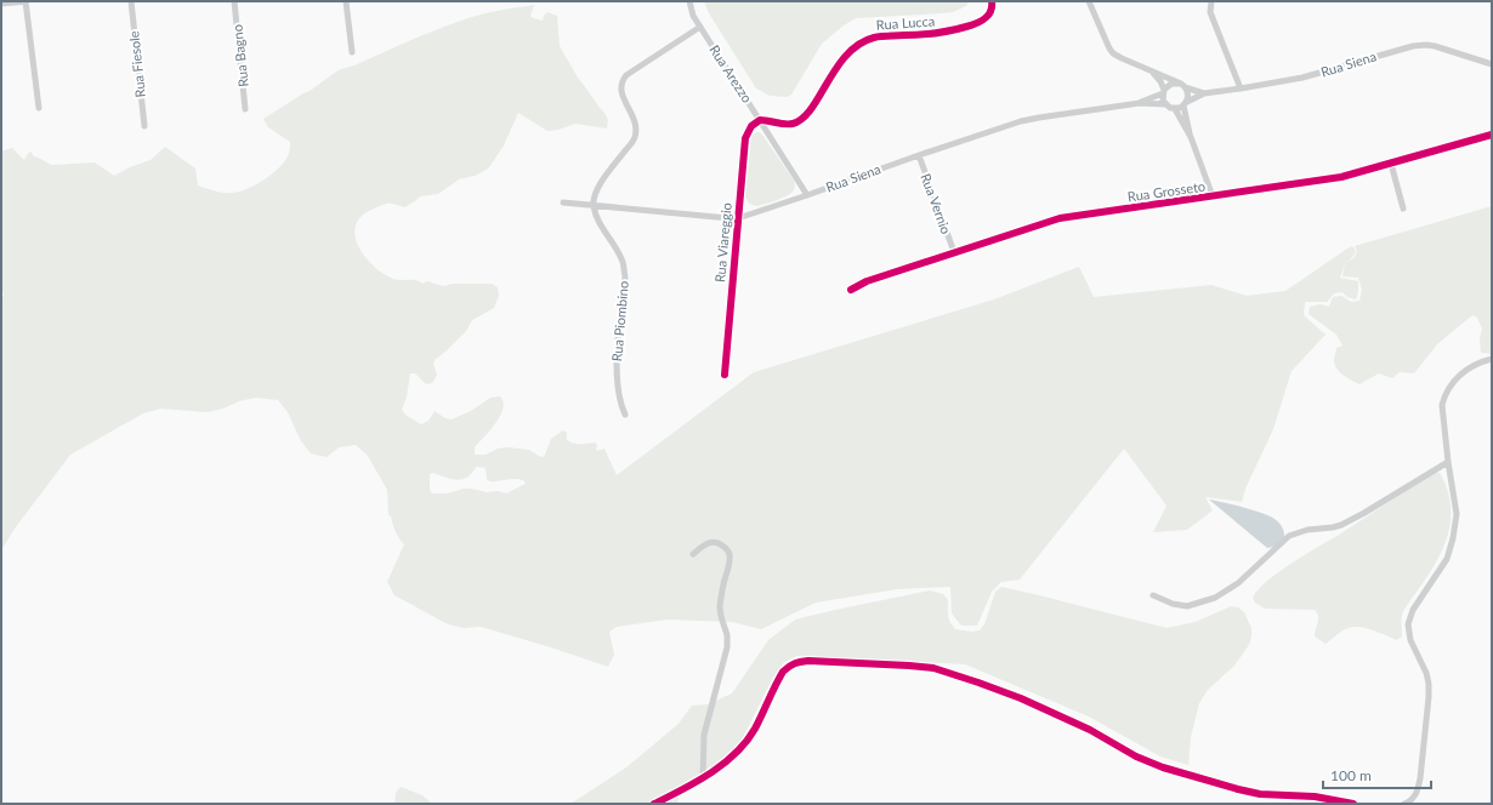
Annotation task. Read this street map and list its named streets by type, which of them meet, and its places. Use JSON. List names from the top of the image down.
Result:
{
  "streets": {
    "street": [
      "Rua Lucca",
      "Rua Bagno",
      "Rua Fiesole",
      "Rua Siena",
      "Rua Arezzo",
      "Rua Grosseto",
      "Rua Vernio",
      "Rua Viareggio",
      "Rua Piombino"
    ]
  },
  "crossings": [
    ["Rua Lucca", "Rua Arezzo"],
    ["Rua Lucca", "Rua Viareggio"],
    ["Rua Siena", "Rua Arezzo"],
    ["Rua Siena", "Rua Vernio"],
    ["Rua Siena", "Rua Viareggio"],
    ["Rua Siena", "Rua Piombino"],
    ["Rua Arezzo", "Rua Viareggio"],
    ["Rua Grosseto", "Rua Vernio"]
  ],
  "scale_bar": "100 m"
}
